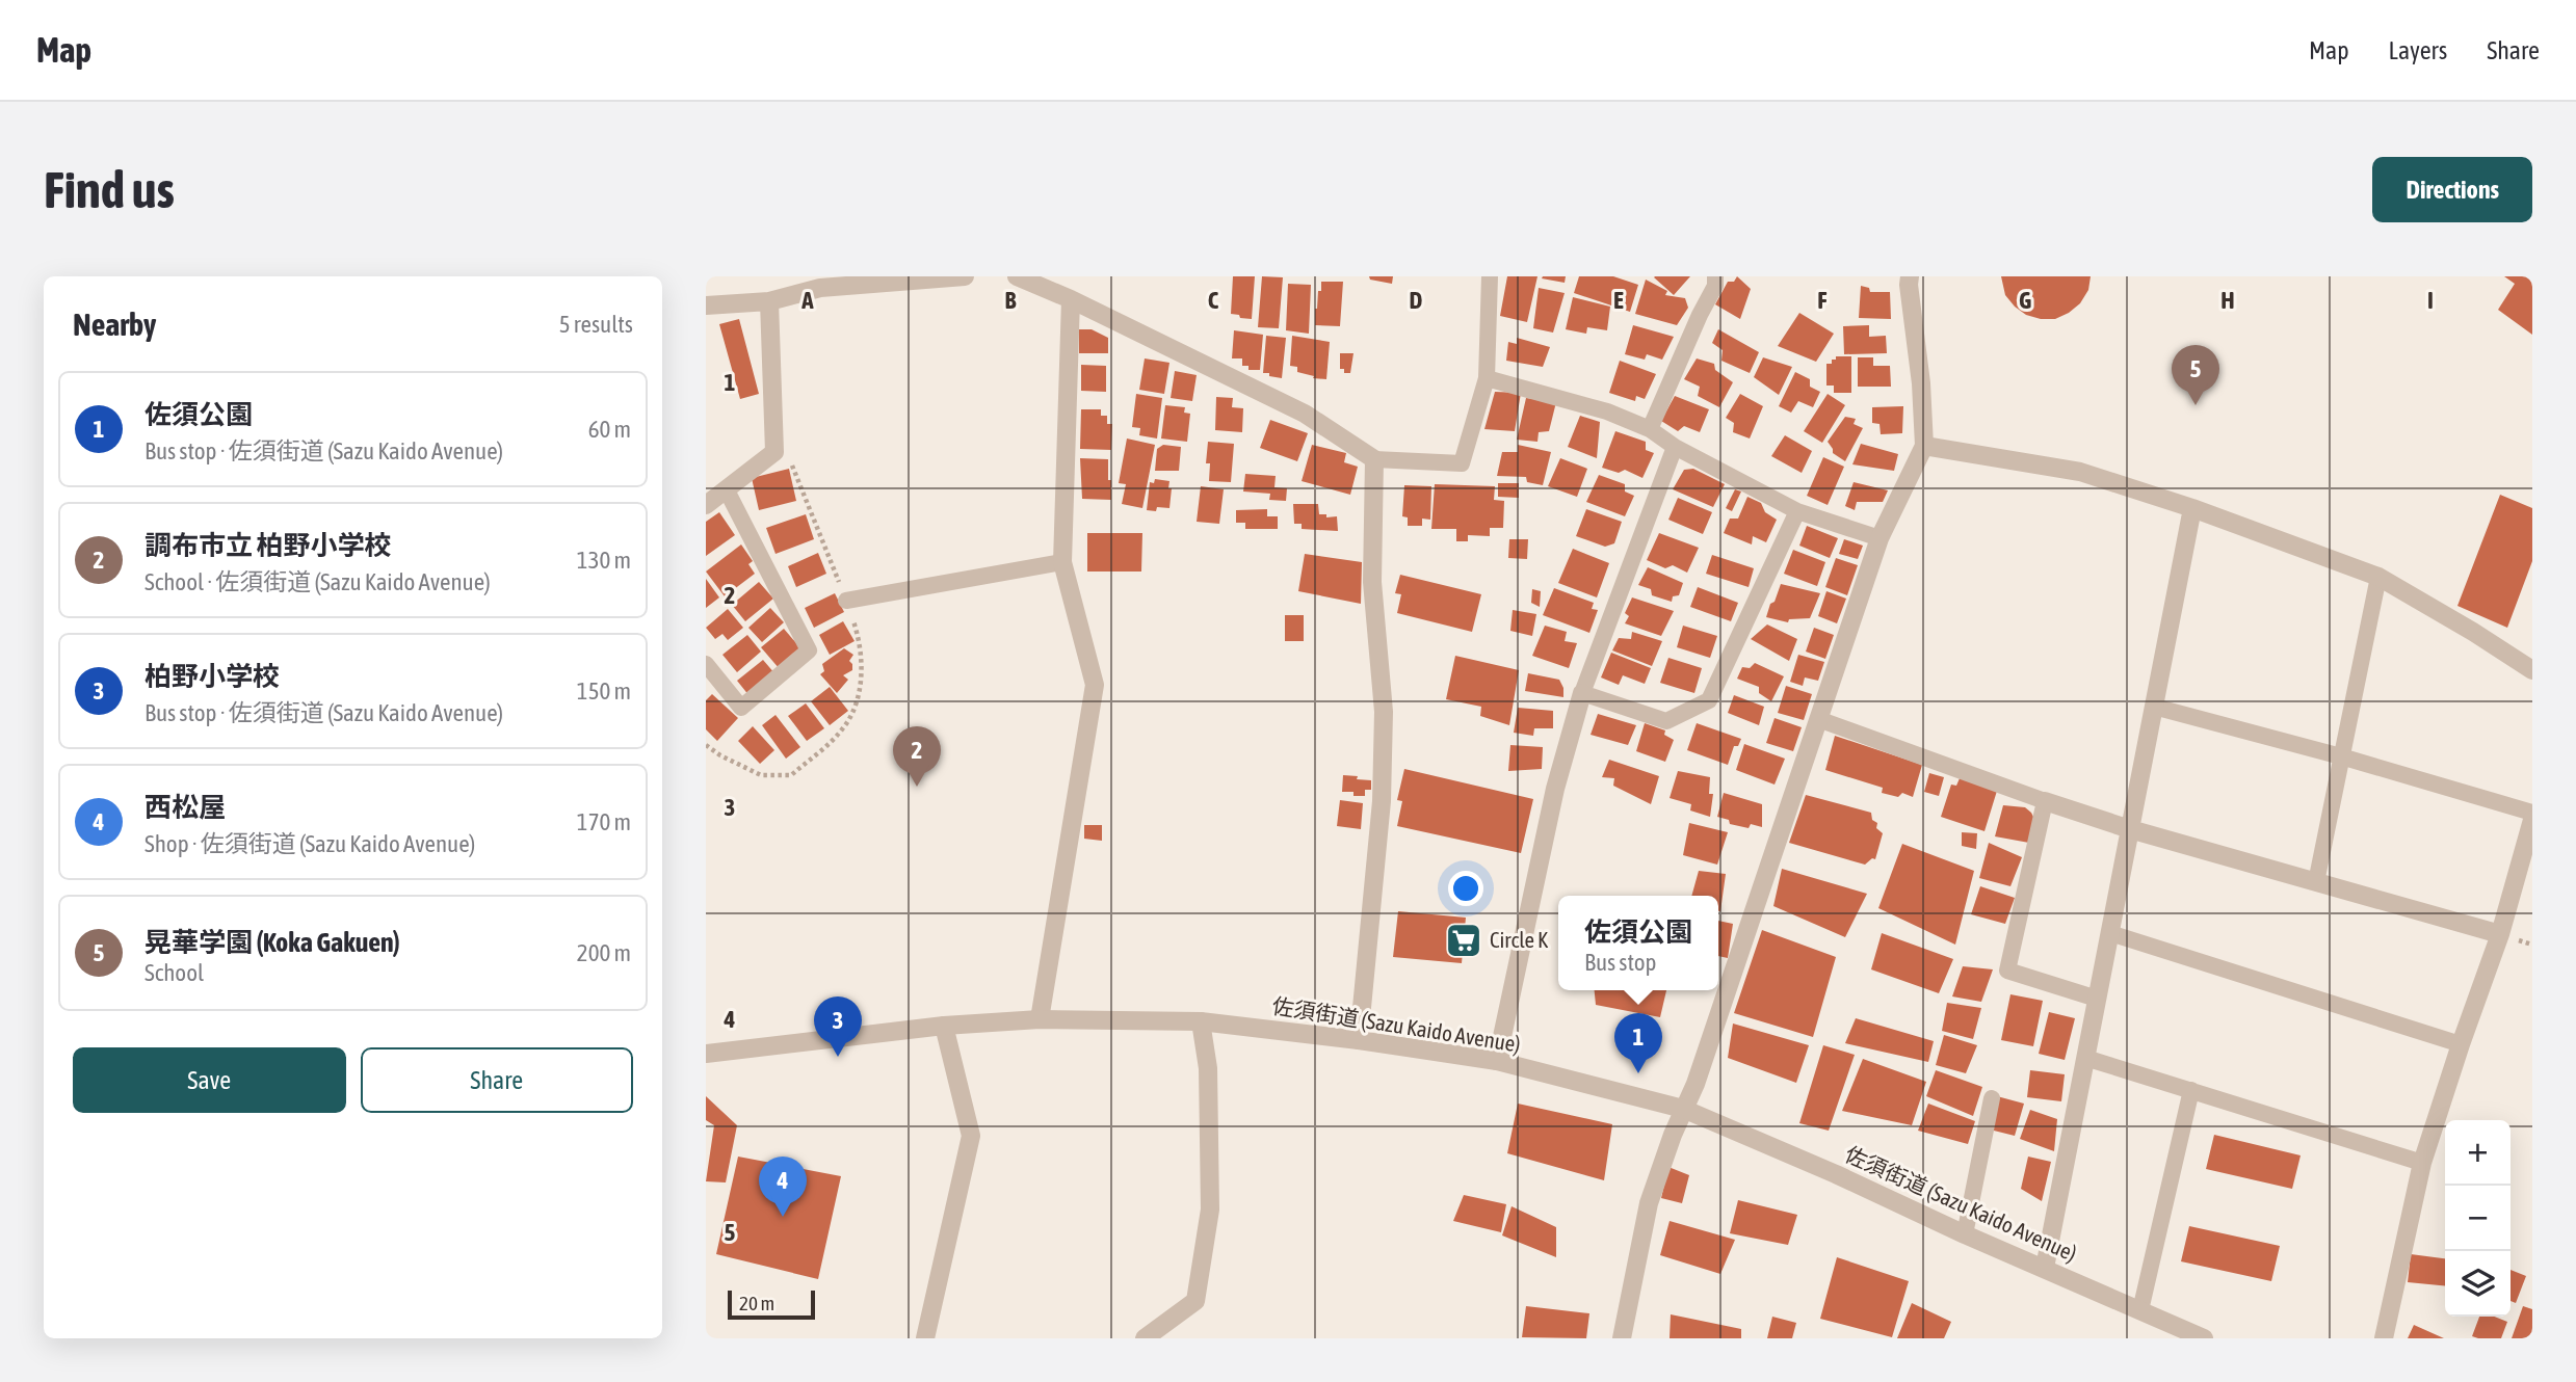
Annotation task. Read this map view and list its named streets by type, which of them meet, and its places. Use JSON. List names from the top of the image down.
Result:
{
  "streets": {
    "street": ["佐須街道 (Sazu Kaido Avenue)"]
  },
  "places": {
    "supermarket": ["Circle K"]
  },
  "scale_bar": "20 m",
  "page": {
    "header": "Map",
    "nav": ["Map", "Layers", "Share"],
    "buttons": [
      "Directions",
      ["Save", "Share"]
    ],
    "title": "Find us",
    "heading": ["Nearby", "5 results"],
    "pins": [
      "5",
      "2",
      "3",
      "1",
      "4"
    ],
    "list": [
      {
        "mark": "1",
        "name": "佐須公園",
        "note": "Bus stop · 佐須街道 (Sazu Kaido Avenue)",
        "value": "60 m"
      },
      {
        "mark": "2",
        "name": "調布市立 柏野小学校",
        "note": "School · 佐須街道 (Sazu Kaido Avenue)",
        "value": "130 m"
      },
      {
        "mark": "3",
        "name": "柏野小学校",
        "note": "Bus stop · 佐須街道 (Sazu Kaido Avenue)",
        "value": "150 m"
      },
      {
        "mark": "4",
        "name": "西松屋",
        "note": "Shop · 佐須街道 (Sazu Kaido Avenue)",
        "value": "170 m"
      },
      {
        "mark": "5",
        "name": "晃華学園 (Koka Gakuen)",
        "note": "School",
        "value": "200 m"
      }
    ],
    "popup": ["佐須公園", "Bus stop"],
    "map_buttons": ["+", "−"],
    "scale": "20 m"
  },
  "grid": {
    "columns": [
      "A",
      "B",
      "C",
      "D",
      "E",
      "F",
      "G",
      "H",
      "I"
    ],
    "rows": [
      "1",
      "2",
      "3",
      "4",
      "5"
    ]
  }
}
